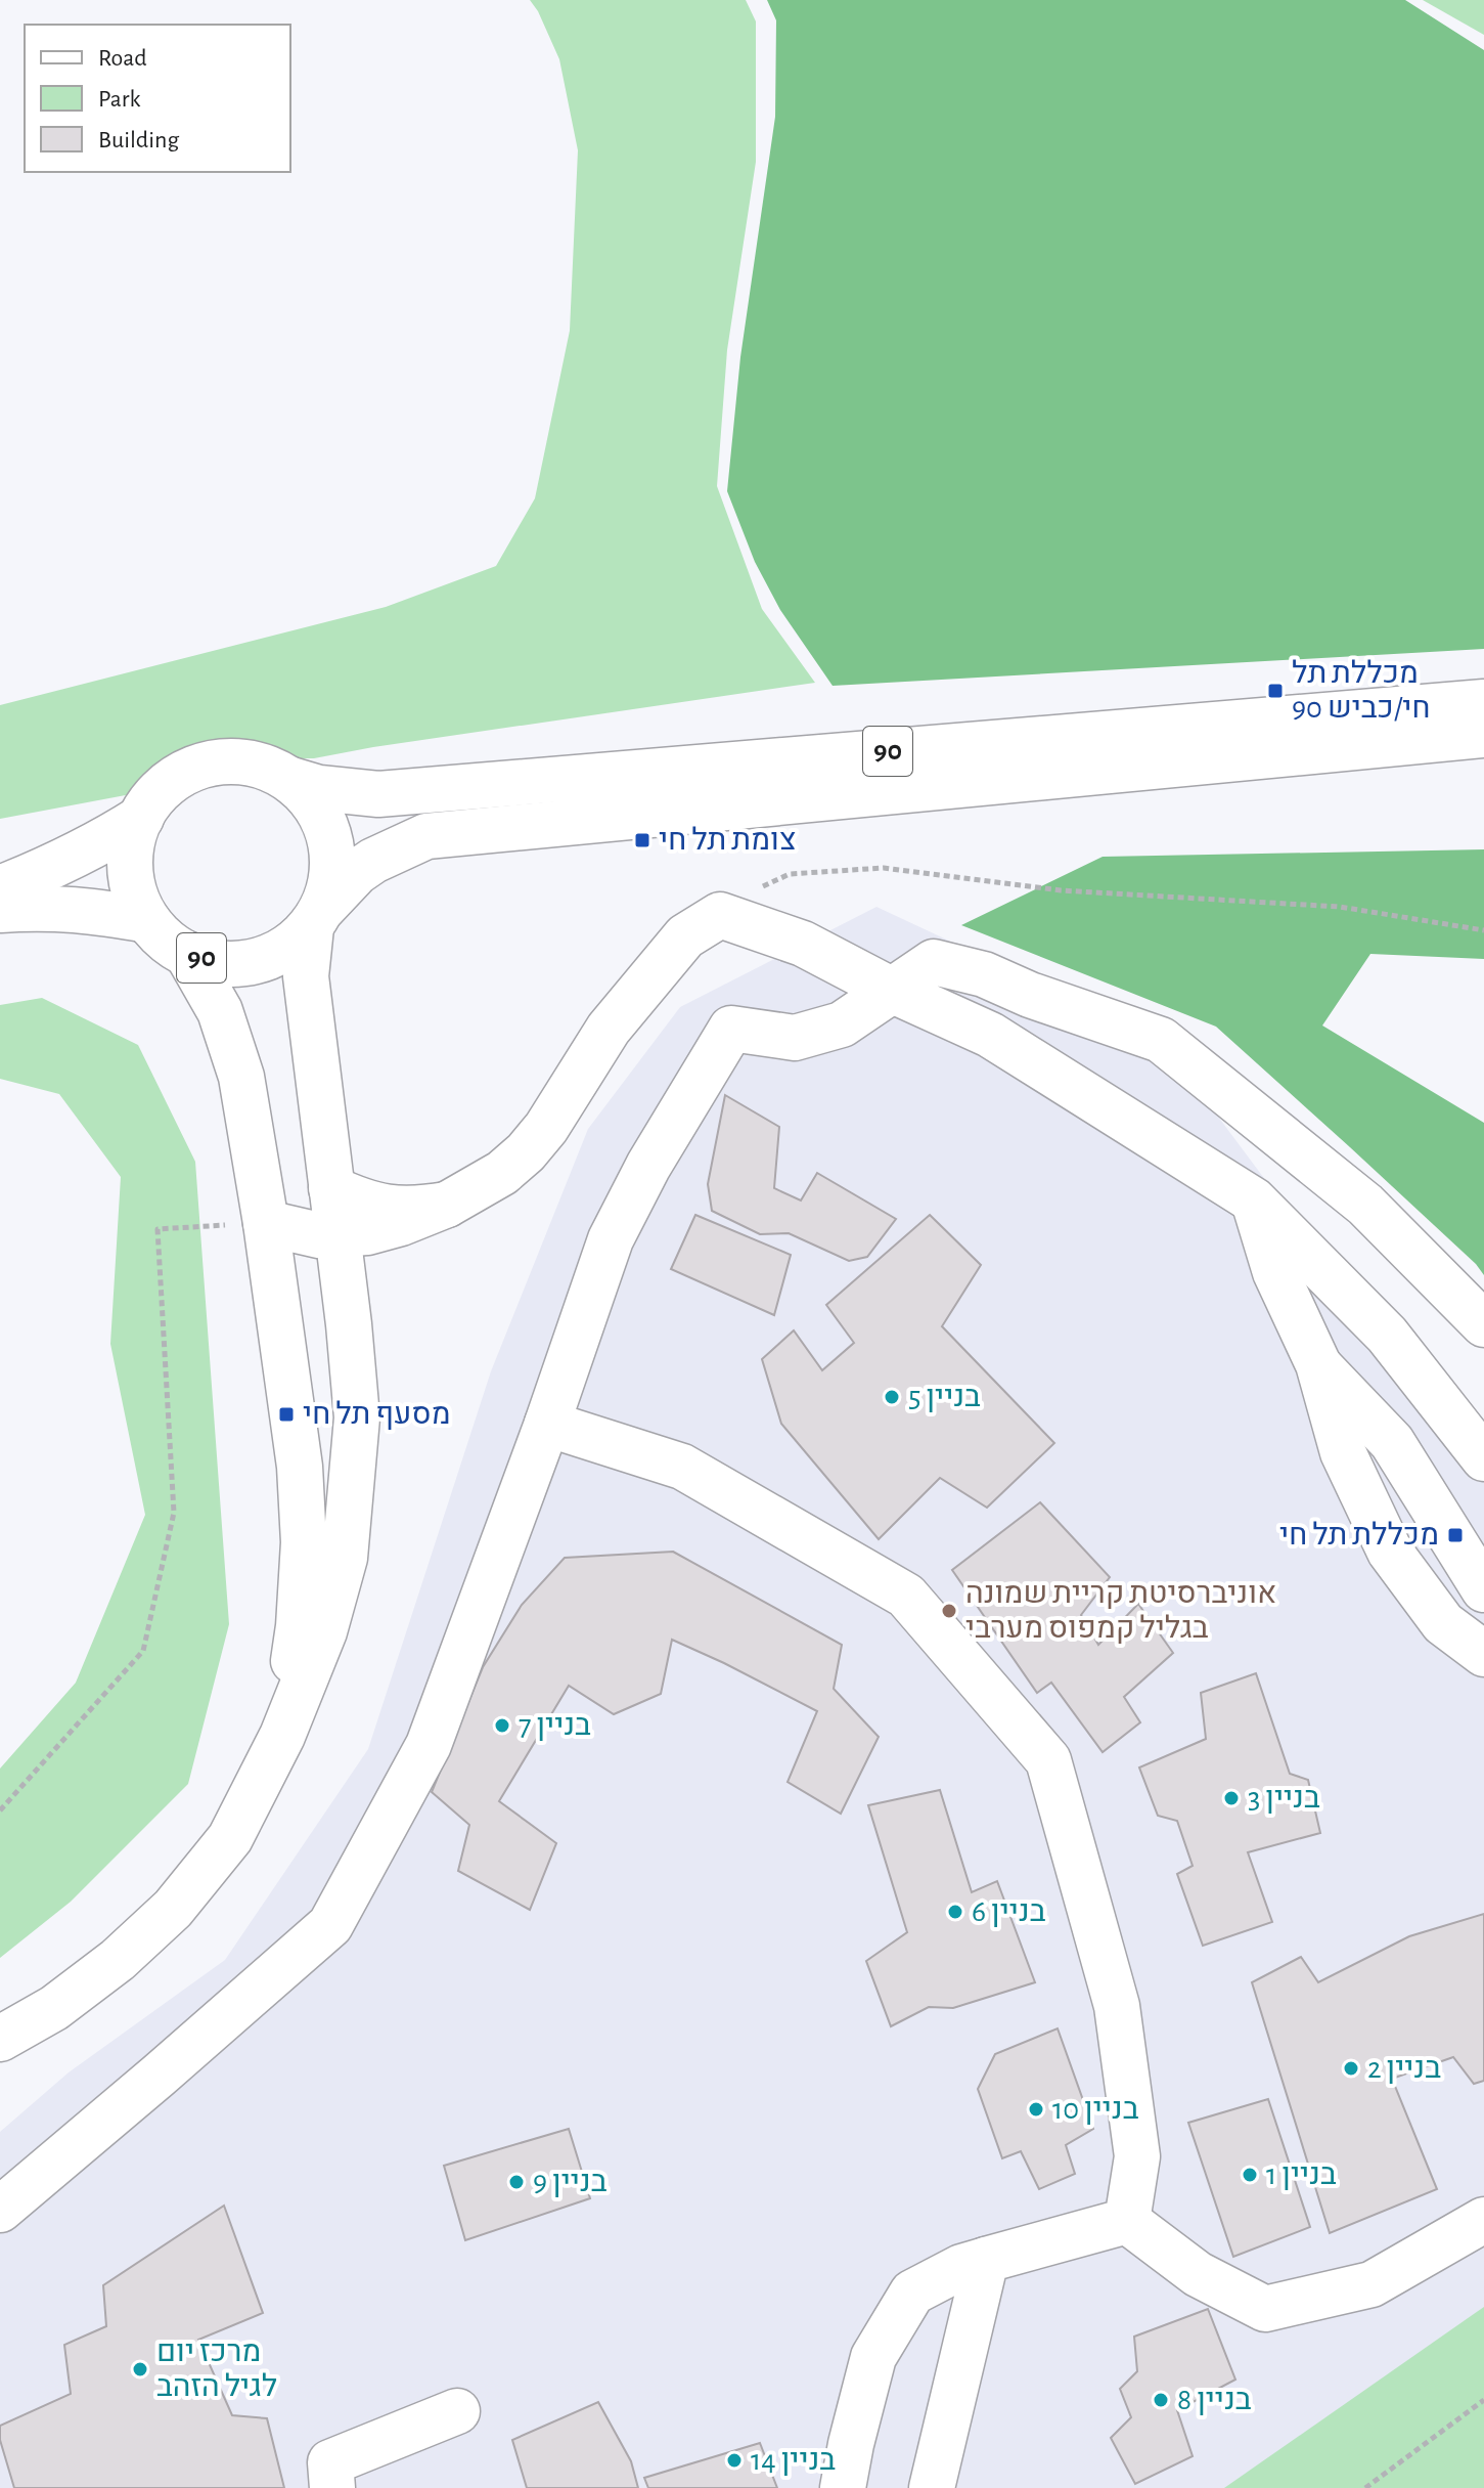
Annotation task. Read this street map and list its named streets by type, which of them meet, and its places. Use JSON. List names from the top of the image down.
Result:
{
  "streets": {
    "main road": ["90"]
  },
  "places": {
    "transit": [
      "מכללת תל חי/כביש 90",
      "צומת תל חי",
      "מסעף תל חי",
      "מכללת תל חי"
    ],
    "other": [
      "בניין 5",
      "אוניברסיטת קריית שמונה בגליל קמפוס מערבי",
      "בניין 7",
      "בניין 3",
      "בניין 6",
      "בניין 2",
      "בניין 10",
      "בניין 1",
      "בניין 9",
      "מרכז יום לגיל הזהב",
      "בניין 8",
      "בניין 14"
    ]
  },
  "legend": ["Road", "Park", "Building"]
}
